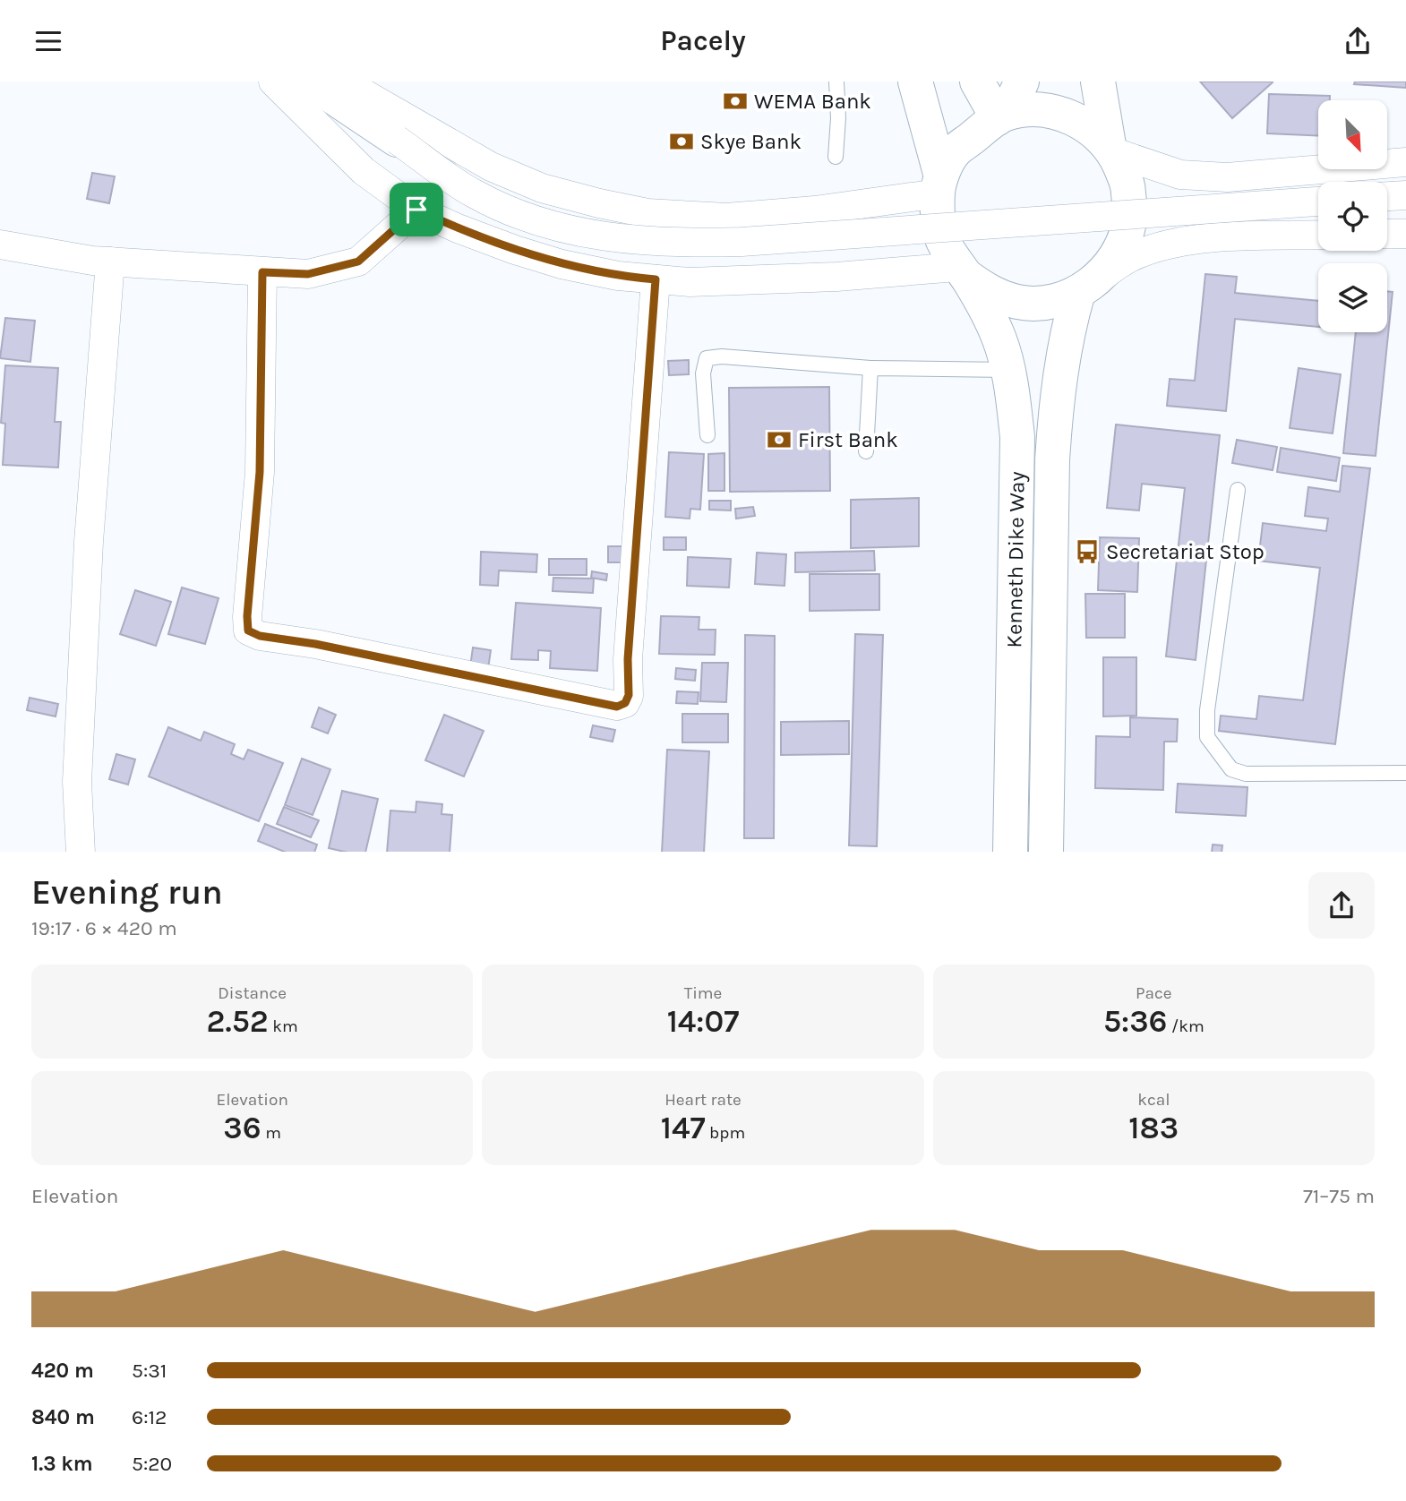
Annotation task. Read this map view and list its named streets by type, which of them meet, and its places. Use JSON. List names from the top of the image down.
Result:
{
  "streets": {
    "main road": ["Kenneth Dike Way"]
  },
  "places": {
    "bank": ["WEMA Bank", "Skye Bank", "First Bank"],
    "bus stop": ["Secretariat Stop"]
  },
  "north": "bottom right",
  "page": {
    "header": "Pacely",
    "heading": ["Evening run", "19:17 · 6 × 420 m"],
    "stats": [
      ["Distance", "2.52 km"],
      ["Time", "14:07"],
      ["Pace", "5:36 /km"],
      ["Elevation", "36 m"],
      ["Heart rate", "147 bpm"],
      ["kcal", "183"]
    ],
    "chart": ["Elevation", "71–75 m"],
    "list": [
      {
        "name": "420 m",
        "note": "5:31"
      },
      {
        "name": "840 m",
        "note": "6:12"
      },
      {
        "name": "1.3 km",
        "note": "5:20"
      }
    ]
  }
}
